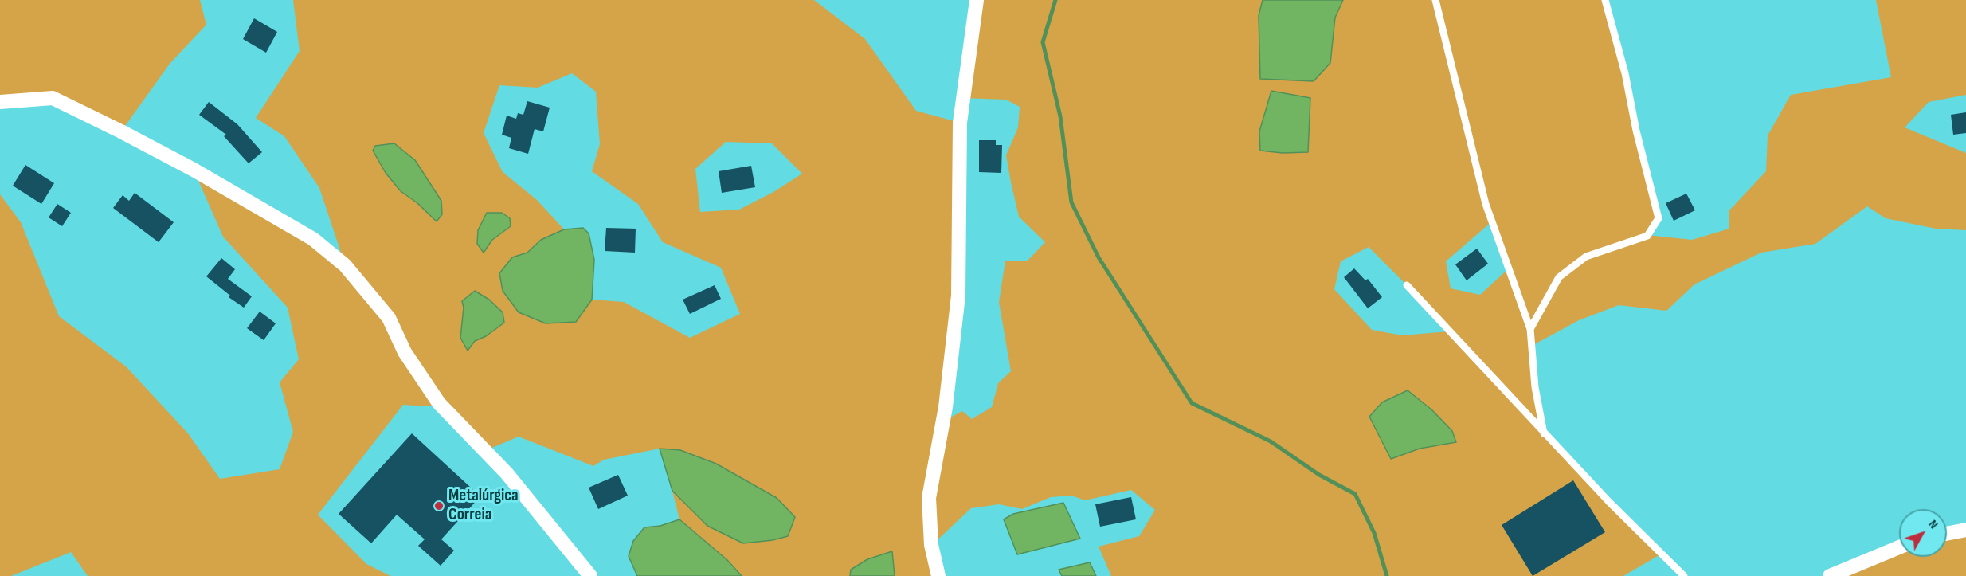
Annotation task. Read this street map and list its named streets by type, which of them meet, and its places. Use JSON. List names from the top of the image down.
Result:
{
  "places": ["Metalúrgica Correia"],
  "north": "top right"
}
